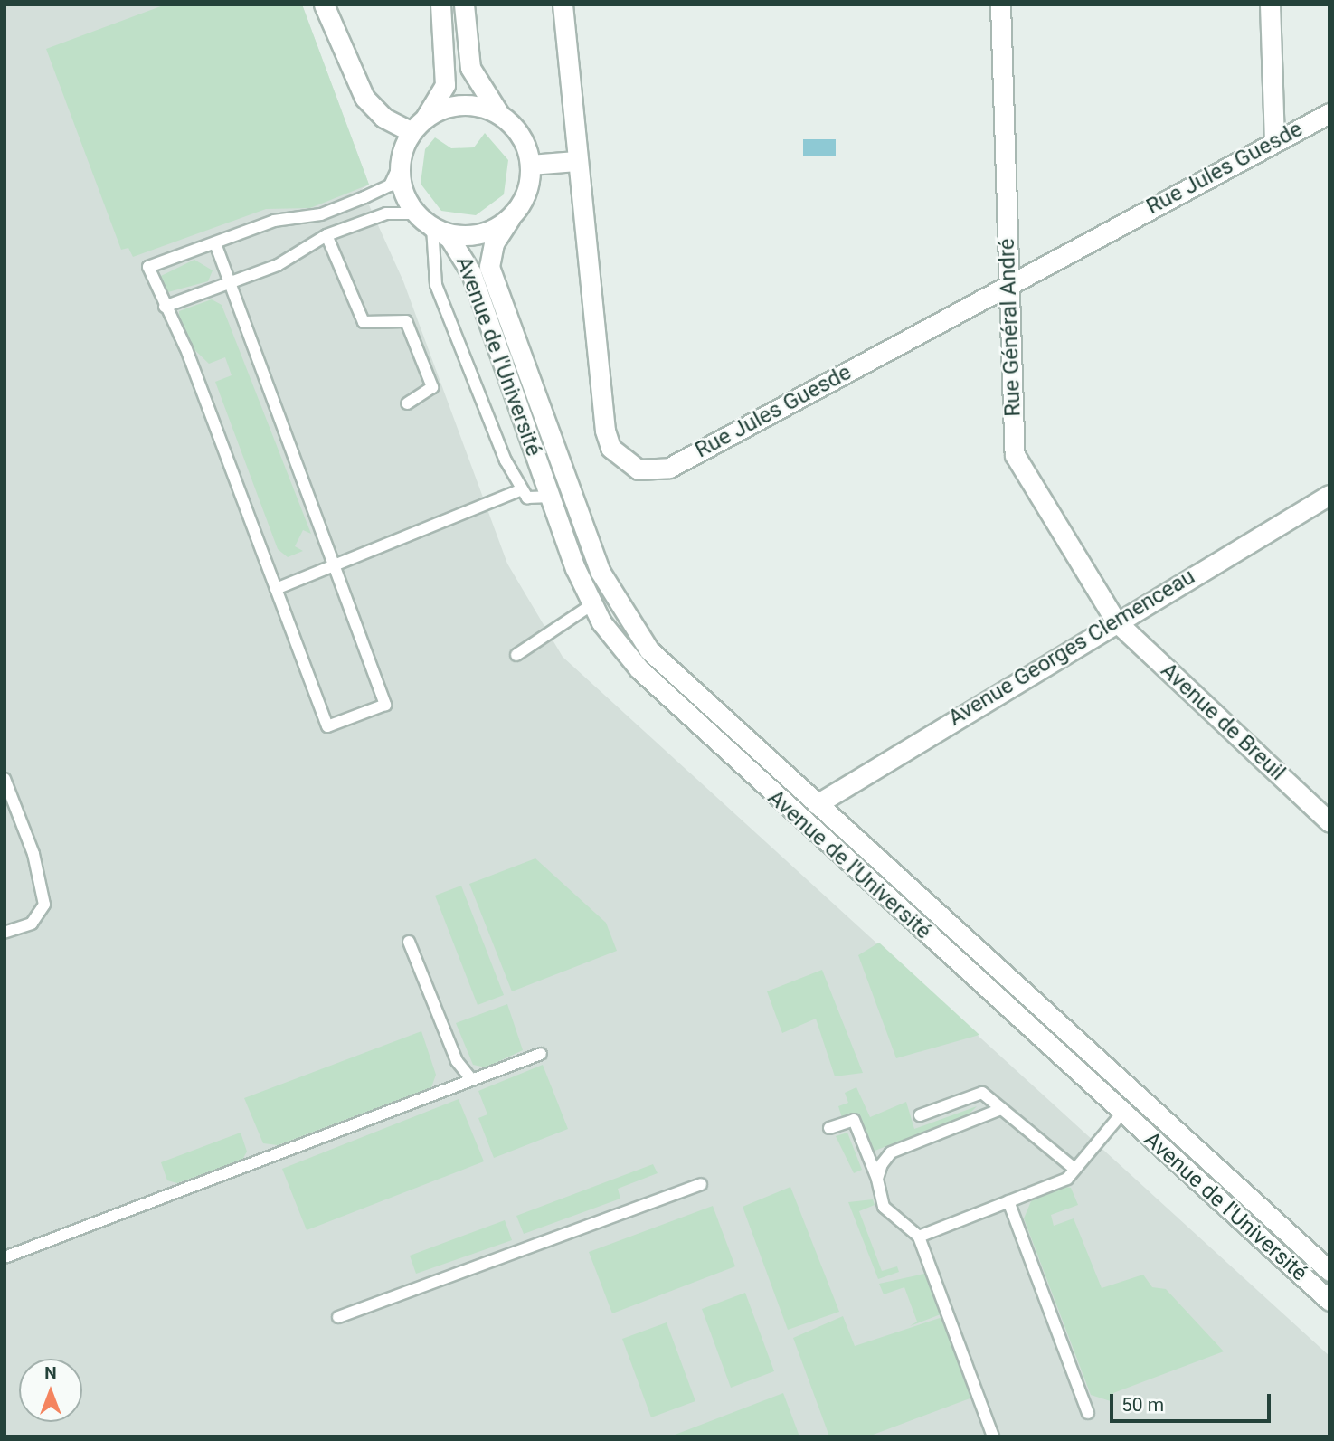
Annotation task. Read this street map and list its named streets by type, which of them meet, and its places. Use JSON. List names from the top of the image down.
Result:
{
  "streets": {
    "street": [
      "Rue Jules Guesde",
      "Rue Général André",
      "Avenue de l'Université",
      "Avenue Georges Clemenceau",
      "Avenue de Breuil"
    ]
  },
  "crossings": [
    ["Rue Jules Guesde", "Rue Général André"],
    ["Rue Général André", "Avenue Georges Clemenceau"],
    ["Rue Général André", "Avenue de Breuil"],
    ["Avenue de l'Université", "Avenue Georges Clemenceau"],
    ["Avenue Georges Clemenceau", "Avenue de Breuil"]
  ],
  "scale_bar": "50 m",
  "north": "top"
}
